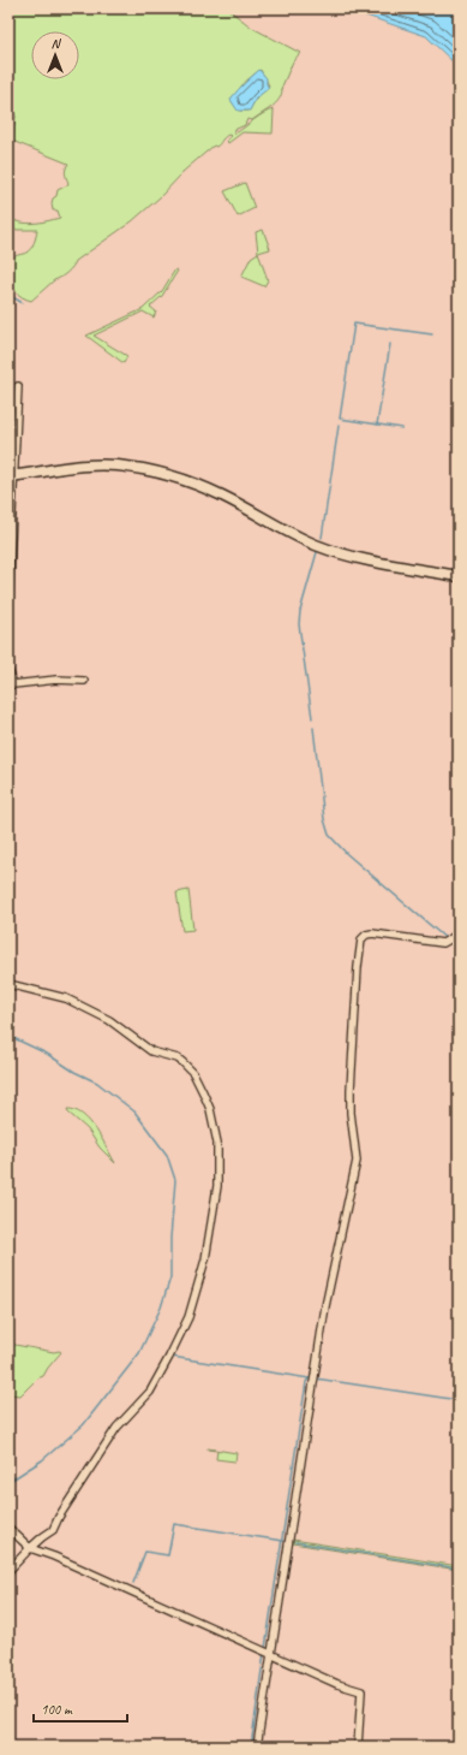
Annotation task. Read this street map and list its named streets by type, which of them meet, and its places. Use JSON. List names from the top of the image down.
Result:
{
  "scale_bar": "100 m",
  "north": "top"
}
